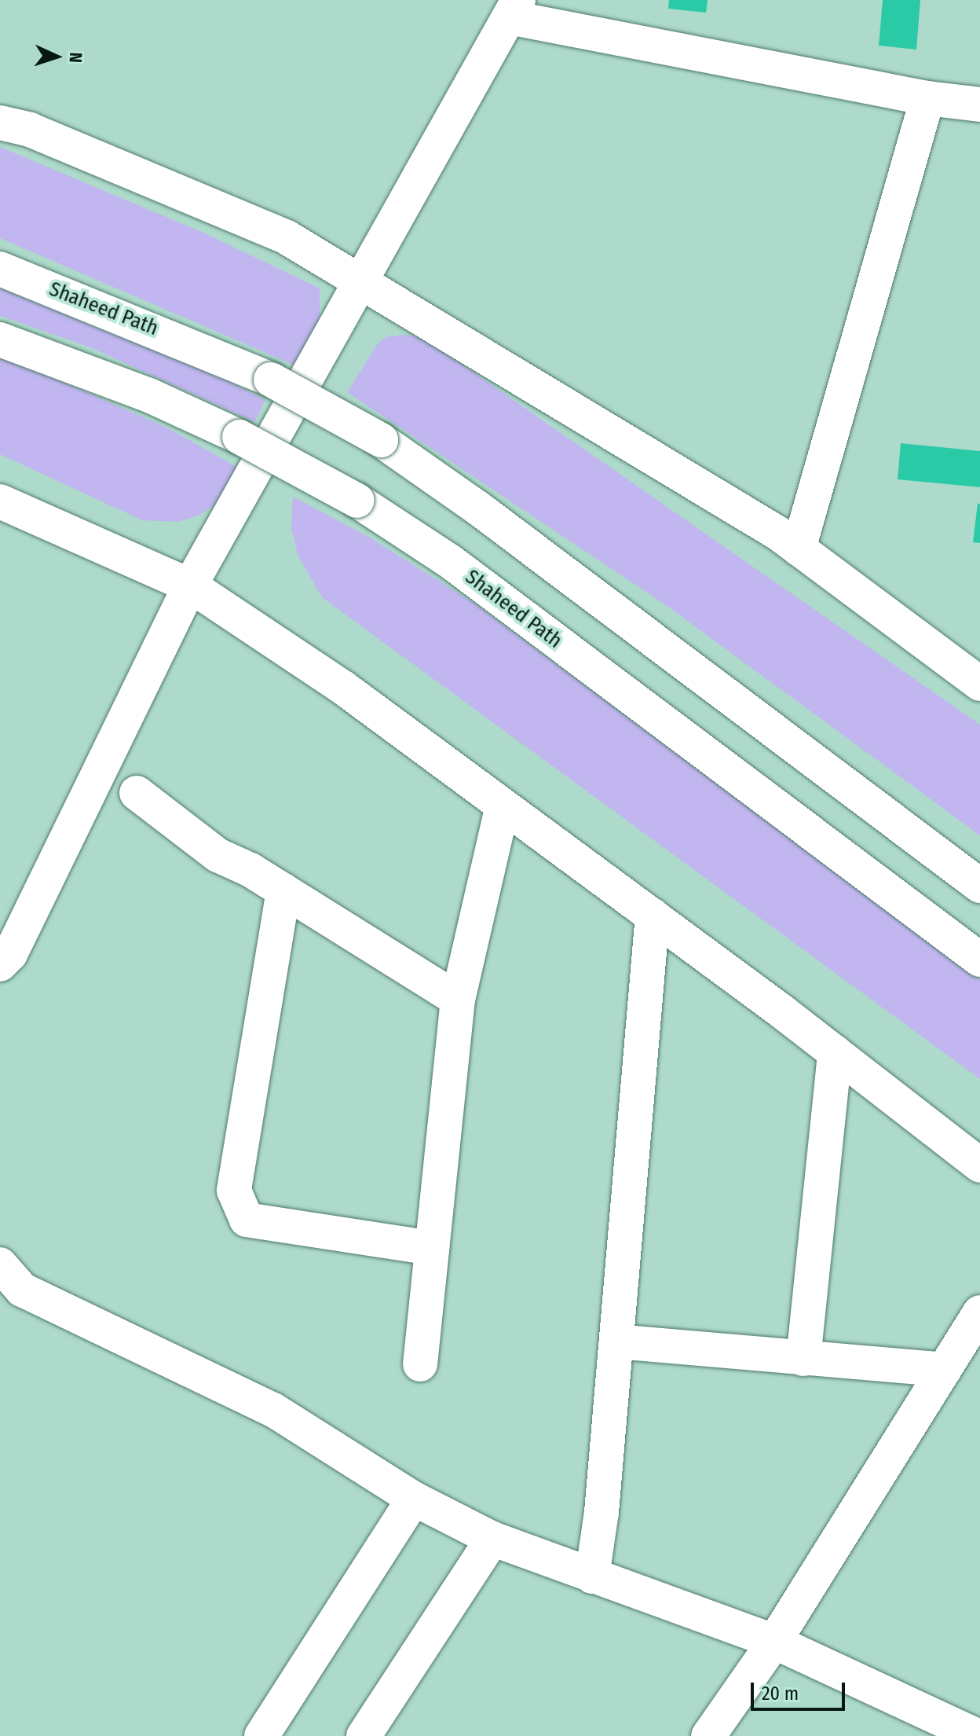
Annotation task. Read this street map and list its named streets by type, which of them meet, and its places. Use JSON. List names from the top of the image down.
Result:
{
  "streets": {
    "main road": ["Shaheed Path"]
  },
  "scale_bar": "20 m",
  "north": "right"
}
